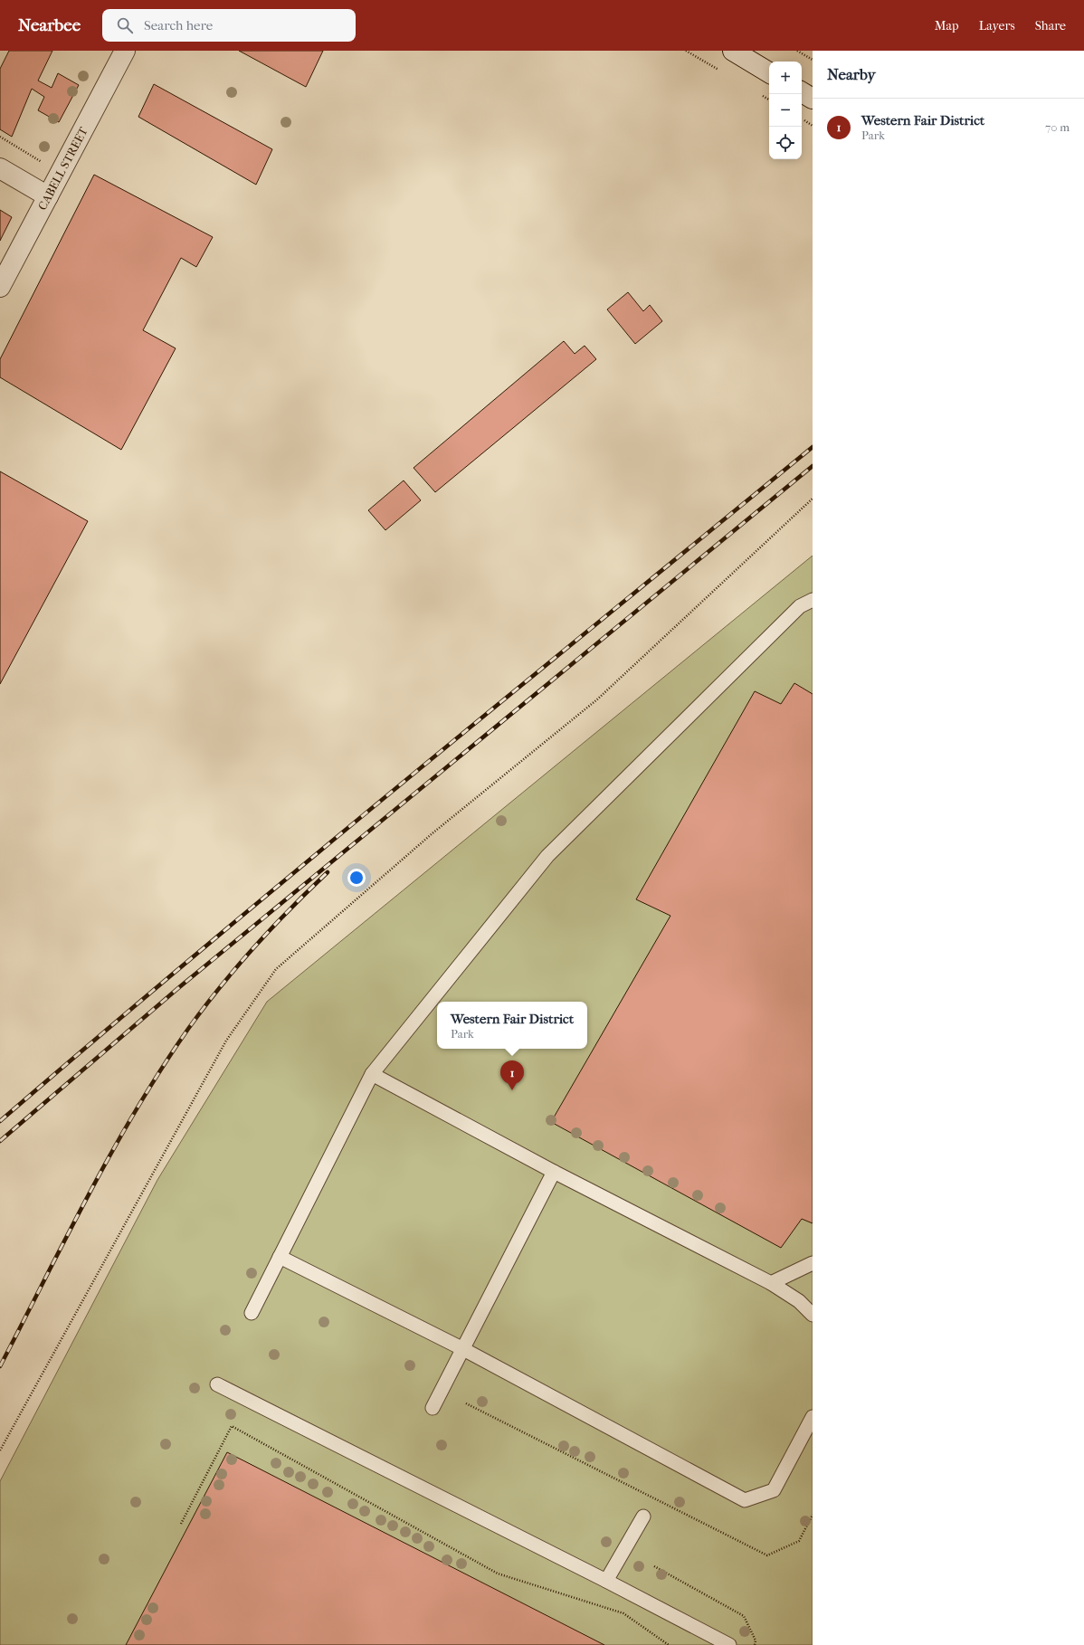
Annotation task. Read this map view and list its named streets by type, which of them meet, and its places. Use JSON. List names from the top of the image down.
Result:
{
  "streets": {
    "street": ["CABELL STREET"]
  },
  "page": {
    "header": "Nearbee",
    "search": "Search here",
    "nav": ["Map", "Layers", "Share"],
    "heading": "Nearby",
    "map_buttons": ["+", "−"],
    "list": [
      {
        "mark": "1",
        "name": "Western Fair District",
        "note": "Park",
        "value": "70 m"
      }
    ],
    "popup": ["Western Fair District", "Park"],
    "pins": "1"
  }
}
